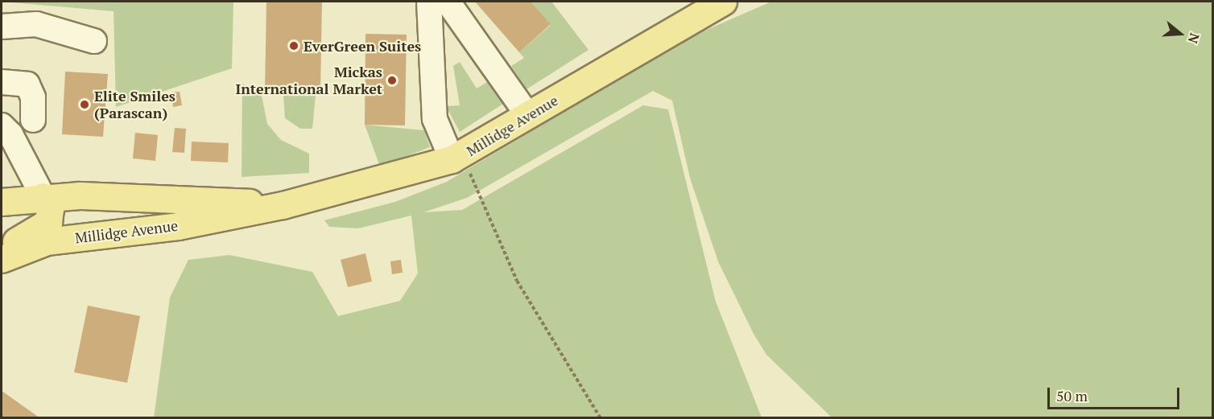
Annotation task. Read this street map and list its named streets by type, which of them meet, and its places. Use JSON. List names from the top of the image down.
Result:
{
  "streets": {
    "main road": ["Millidge Avenue"]
  },
  "places": ["EverGreen Suites", "Mickas International Market", "Elite Smiles (Parascan)"],
  "scale_bar": "50 m",
  "north": "right"
}
